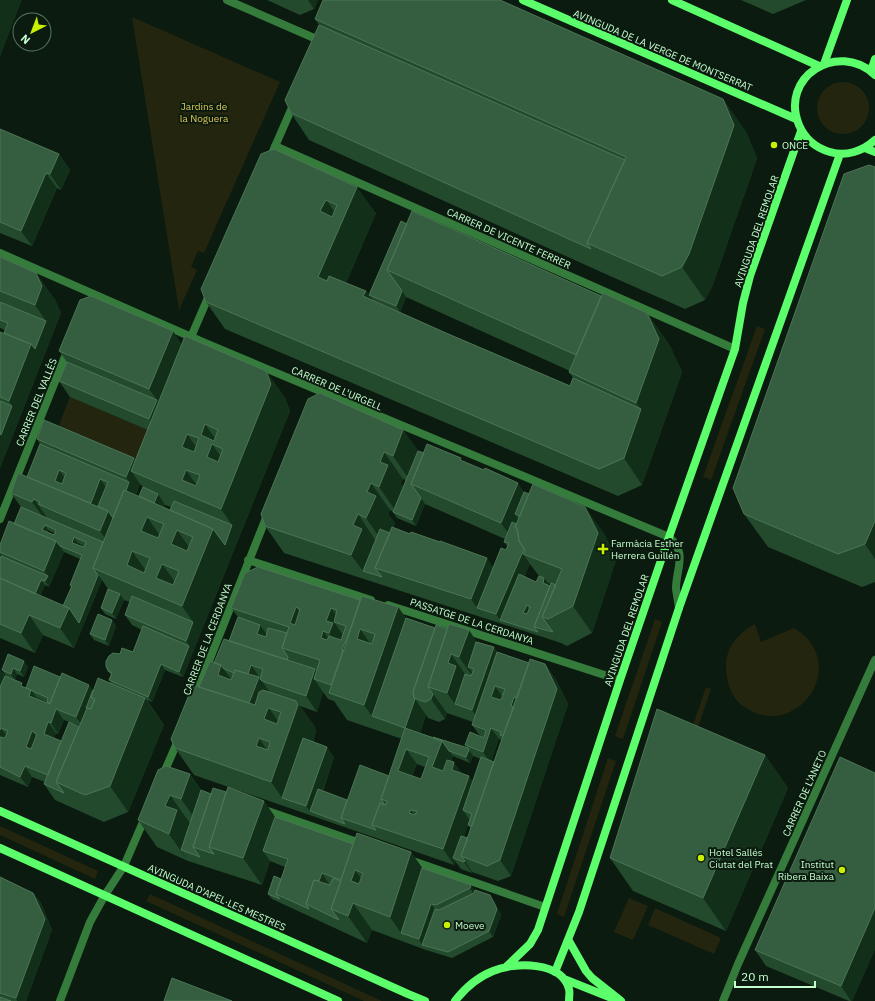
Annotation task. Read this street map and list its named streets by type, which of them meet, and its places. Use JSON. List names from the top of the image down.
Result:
{
  "streets": {
    "street": [
      "AVINGUDA DE LA VERGE DE MONTSERRAT",
      "AVINGUDA DEL REMOLAR",
      "CARRER DE VICENTE FERRER",
      "CARRER DE L'URGELL",
      "CARRER DEL VALLÈS",
      "PASSATGE DE LA CERDANYA",
      "CARRER DE LA CERDANYA",
      "CARRER DE L'ANETO",
      "AVINGUDA D'APEL·LES MESTRES"
    ]
  },
  "crossings": [
    ["AVINGUDA DEL REMOLAR", "CARRER DE VICENTE FERRER"],
    ["AVINGUDA DEL REMOLAR", "CARRER DE L'URGELL"],
    ["AVINGUDA DEL REMOLAR", "PASSATGE DE LA CERDANYA"],
    ["PASSATGE DE LA CERDANYA", "CARRER DE LA CERDANYA"]
  ],
  "parks": ["Jardins de la Noguera"],
  "places": {
    "other": [
      "ONCE",
      "Hotel Sallés Ciutat del Prat",
      "Institut Ribera Baixa",
      "Moeve"
    ],
    "health": ["Farmàcia Esther Herrera Guillén"]
  },
  "scale_bar": "20 m",
  "north": "bottom left"
}
